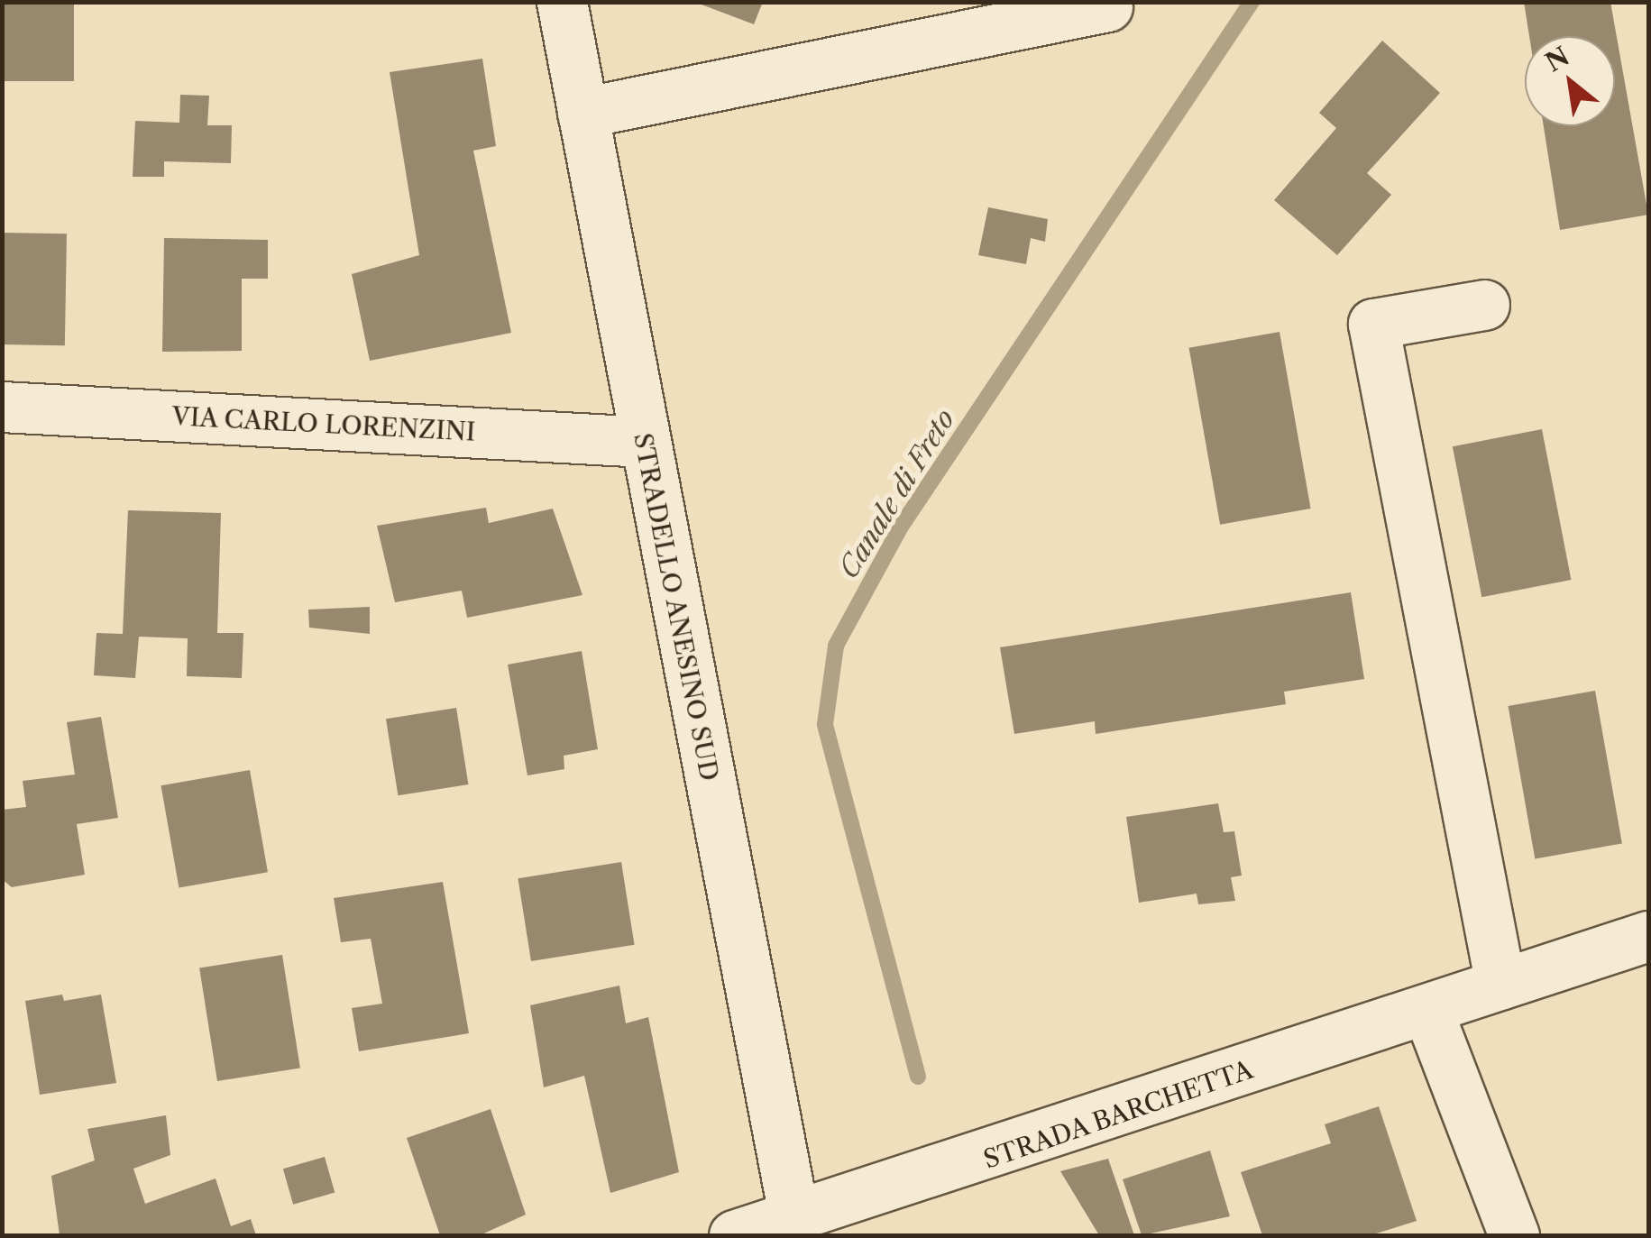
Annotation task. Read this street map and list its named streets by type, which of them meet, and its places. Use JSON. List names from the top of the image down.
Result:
{
  "streets": {
    "street": ["VIA CARLO LORENZINI", "STRADELLO ANESINO SUD", "STRADA BARCHETTA"]
  },
  "crossings": [
    ["VIA CARLO LORENZINI", "STRADELLO ANESINO SUD"],
    ["STRADELLO ANESINO SUD", "STRADA BARCHETTA"]
  ],
  "water": ["Canale di Freto"],
  "north": "top left"
}
